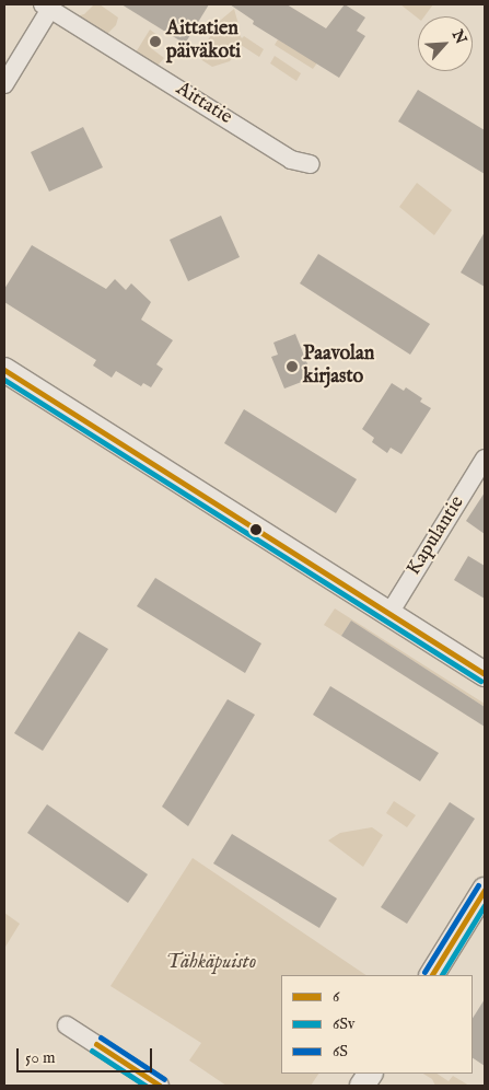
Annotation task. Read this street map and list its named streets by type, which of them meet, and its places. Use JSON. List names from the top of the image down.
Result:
{
  "streets": {
    "street": ["Aittatie", "Kapulantie"]
  },
  "parks": ["Tähkäpuisto"],
  "places": ["Aittatien päiväkoti", "Paavolan kirjasto"],
  "lines": ["transit line 6", "transit line 6Sv", "transit line 6S"],
  "legend": ["6", "6Sv", "6S"],
  "scale_bar": "50 m",
  "north": "top right"
}
